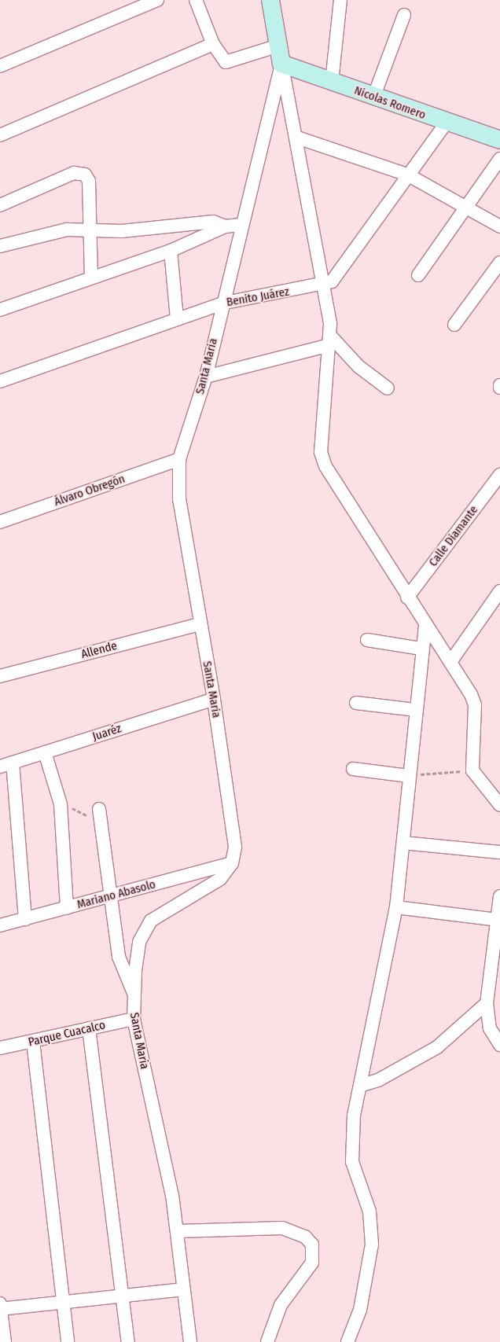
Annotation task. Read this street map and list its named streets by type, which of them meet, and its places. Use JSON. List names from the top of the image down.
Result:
{
  "streets": {
    "main road": ["Nicolas Romero", "Santa Maria"],
    "street": [
      "Benito Juárez",
      "Álvaro Obregón",
      "Calle Diamante",
      "Allende",
      "Juaréz",
      "Mariano Abasolo",
      "Parque Cuacalco"
    ]
  },
  "crossings": [
    ["Nicolas Romero", "Benito Juárez"],
    ["Nicolas Romero", "Santa Maria"],
    ["Benito Juárez", "Santa Maria"],
    ["Santa Maria", "Álvaro Obregón"],
    ["Santa Maria", "Allende"],
    ["Santa Maria", "Juaréz"],
    ["Santa Maria", "Mariano Abasolo"],
    ["Santa Maria", "Parque Cuacalco"]
  ]
}
